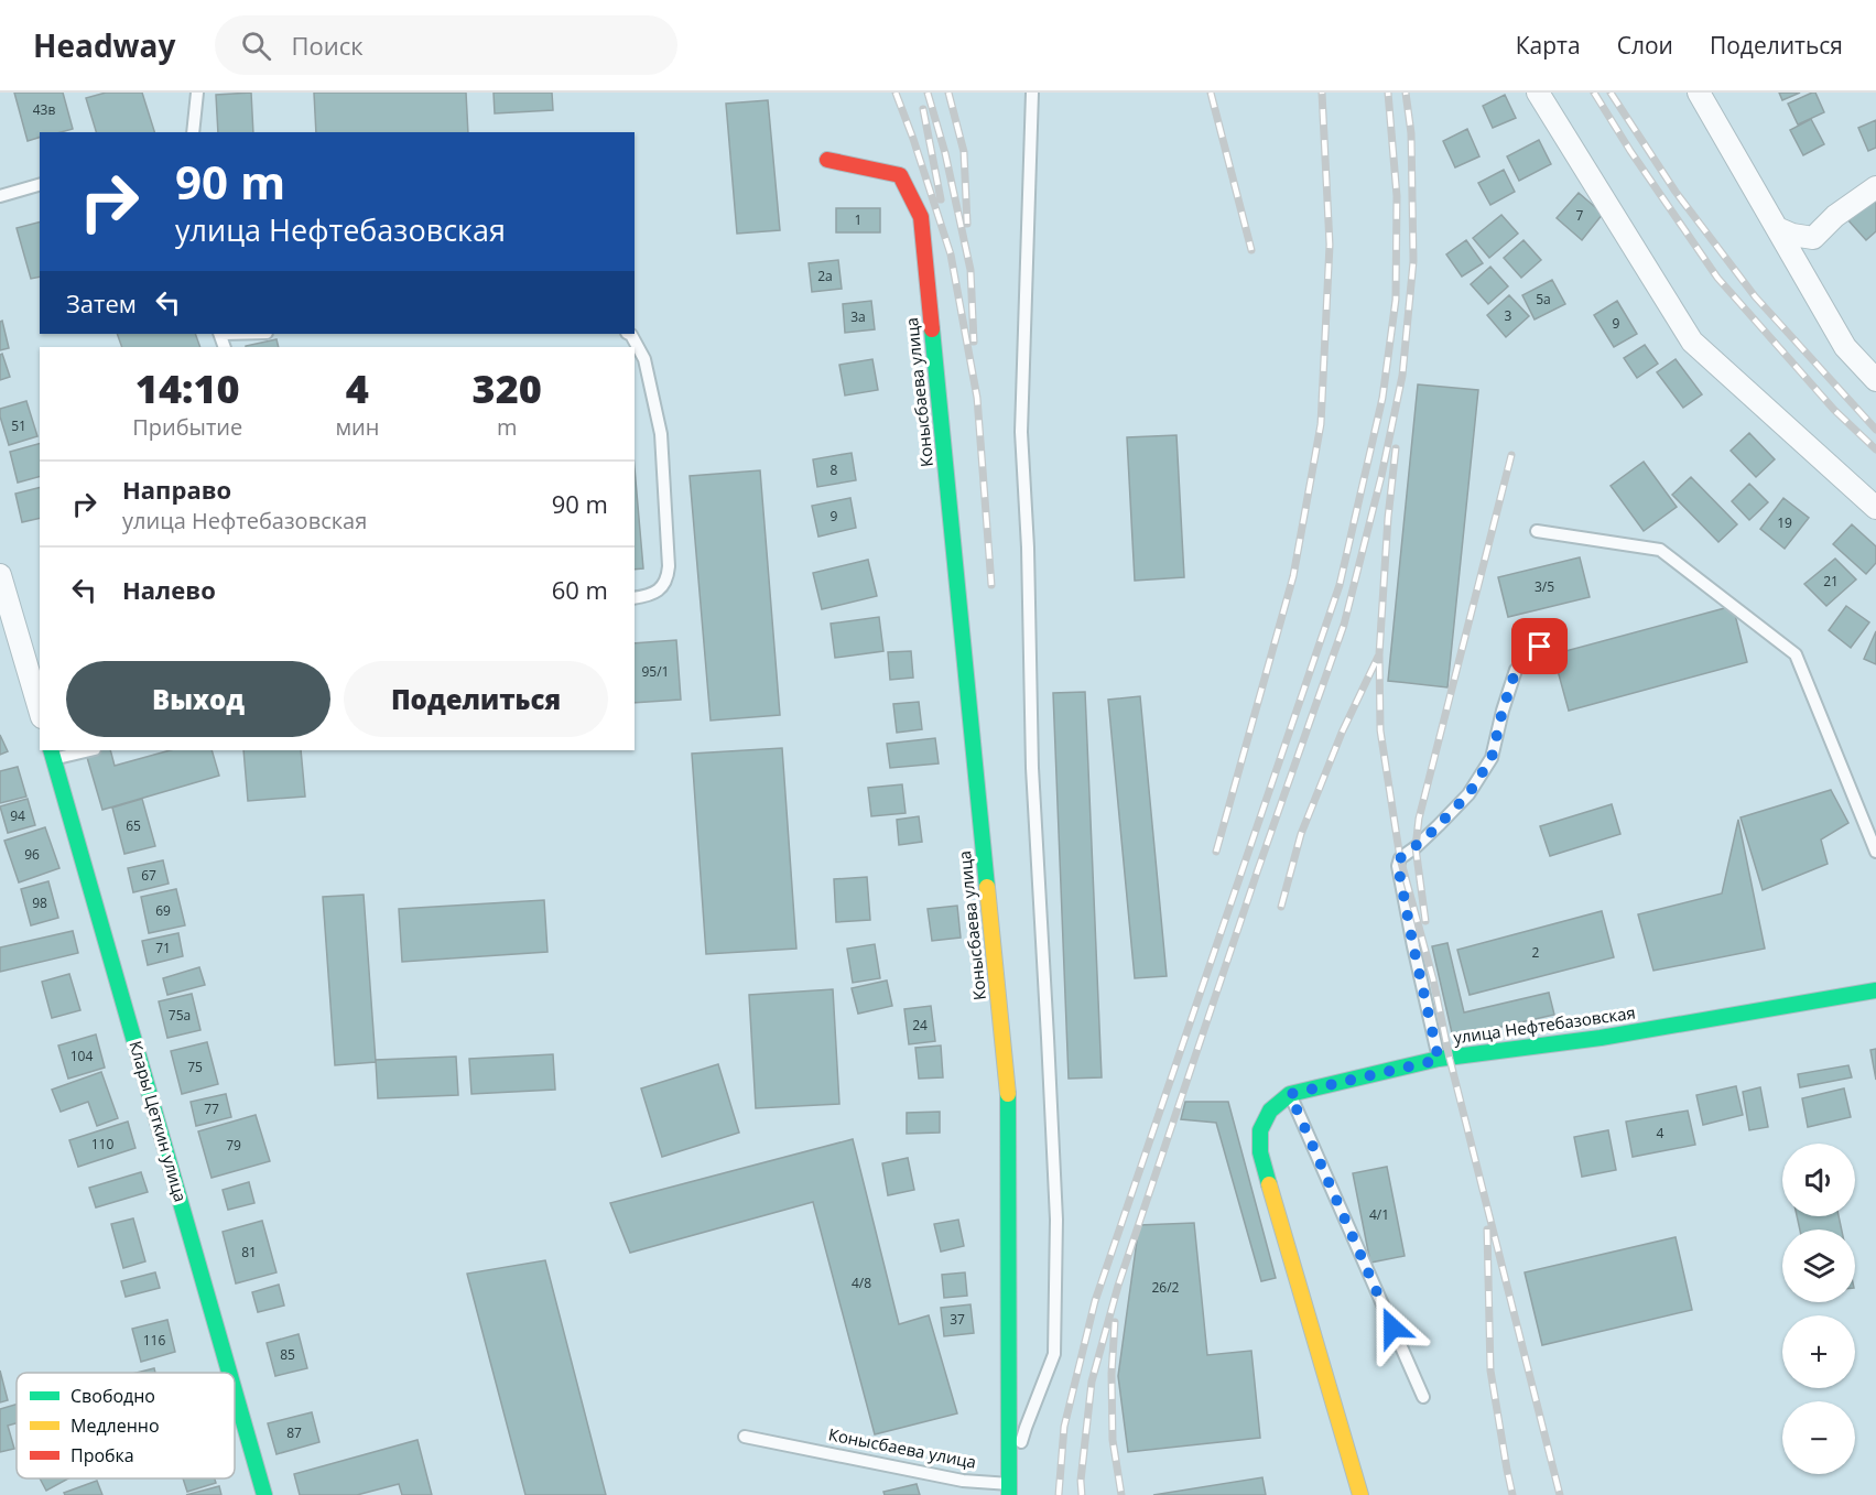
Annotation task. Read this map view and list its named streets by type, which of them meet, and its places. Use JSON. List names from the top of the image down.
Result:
{
  "streets": {
    "street": ["Конысбаева улица", "улица Нефтебазовская", "Клары Цеткин улица"]
  },
  "house_numbers": [
    "43в",
    "7",
    "1",
    "2а",
    "5а",
    "3",
    "3а",
    "9",
    "51",
    "8",
    "9",
    "19",
    "21",
    "3/5",
    "95/1",
    "94",
    "65",
    "96",
    "67",
    "98",
    "69",
    "71",
    "2",
    "75а",
    "24",
    "104",
    "75",
    "77",
    "4",
    "110",
    "79",
    "4/1",
    "81",
    "4/8",
    "26/2",
    "37",
    "116",
    "85",
    "87"
  ],
  "legend": ["Свободно", "Медленно", "Пробка"],
  "page": {
    "header": "Headway",
    "search": "Поиск",
    "nav": ["Карта", "Слои", "Поделиться"],
    "turn": ["90 m", "улица Нефтебазовская"],
    "then": "Затем",
    "eta": [
      "14:10",
      "Прибытие",
      "4",
      "мин",
      "320",
      "m"
    ],
    "list": [
      {
        "name": "Направо",
        "note": "улица Нефтебазовская",
        "value": "90 m"
      },
      {
        "name": "Налево",
        "value": "60 m"
      }
    ],
    "buttons": ["Выход", "Поделиться"],
    "map_buttons": ["+", "−"]
  }
}
